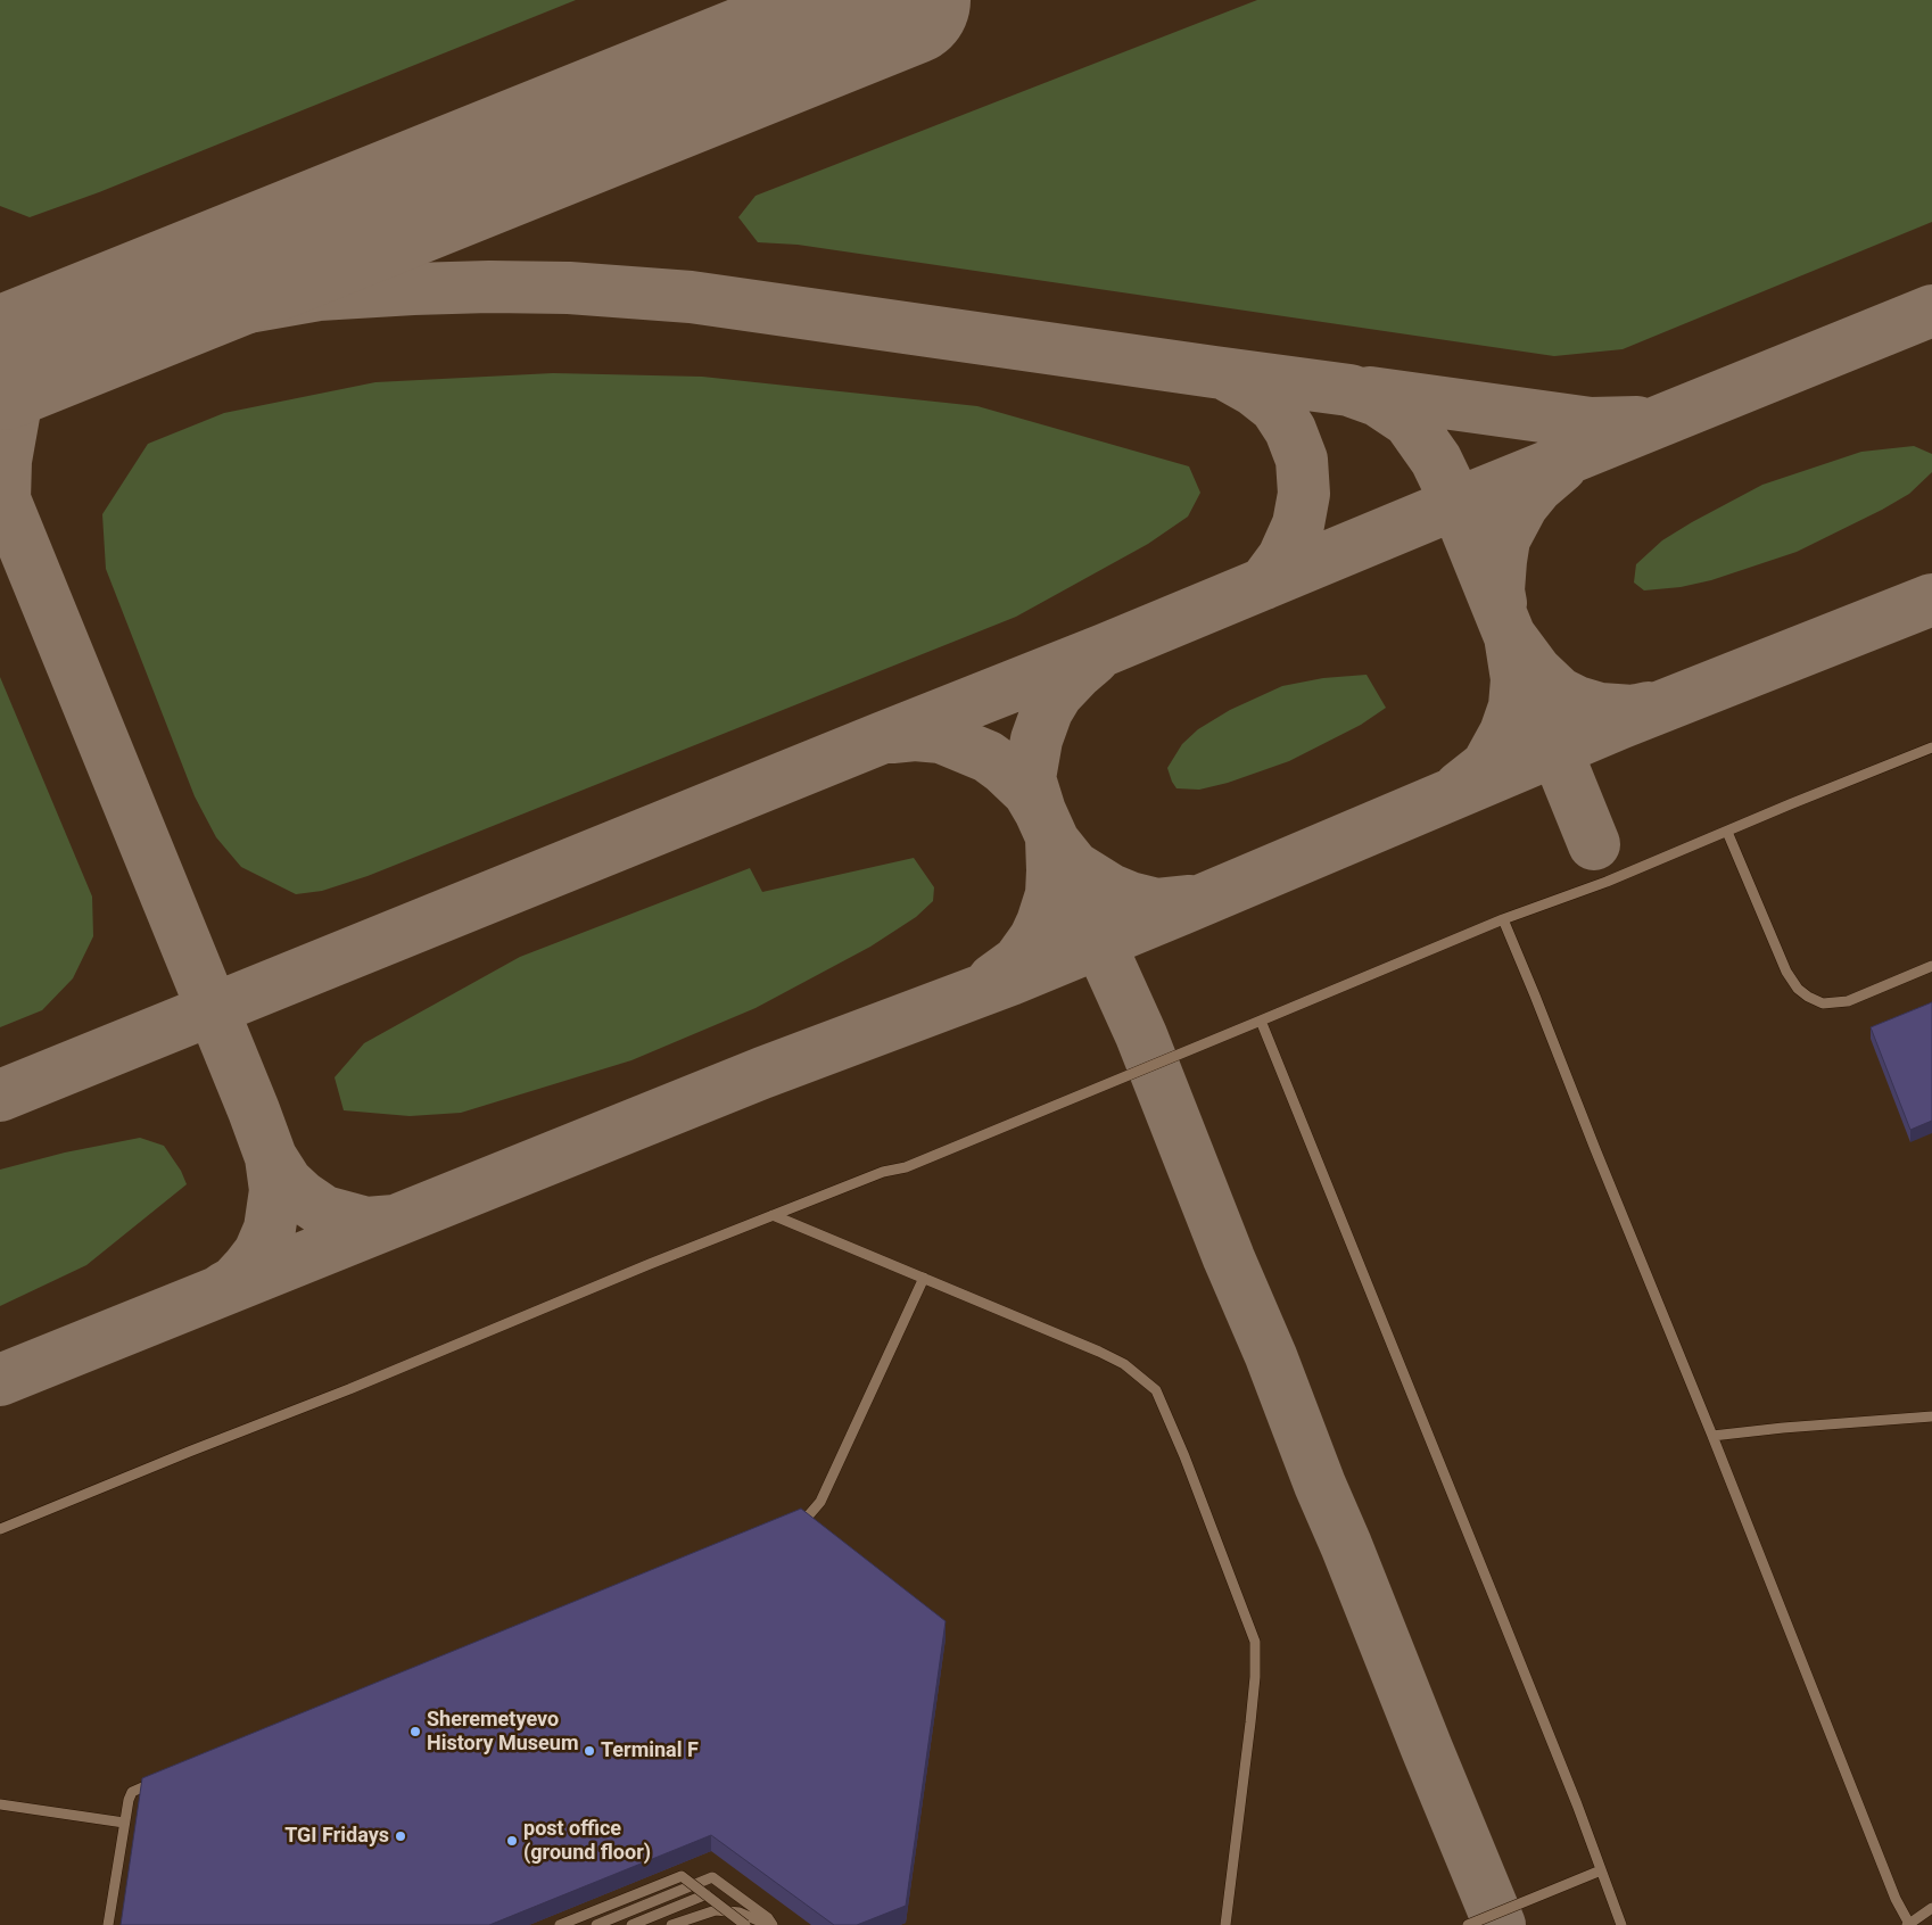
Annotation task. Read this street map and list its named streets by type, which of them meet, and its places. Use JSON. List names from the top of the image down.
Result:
{
  "places": [
    "Sheremetyevo History Museum",
    "Terminal F",
    "TGI Fridays",
    "post office (ground floor)"
  ]
}
